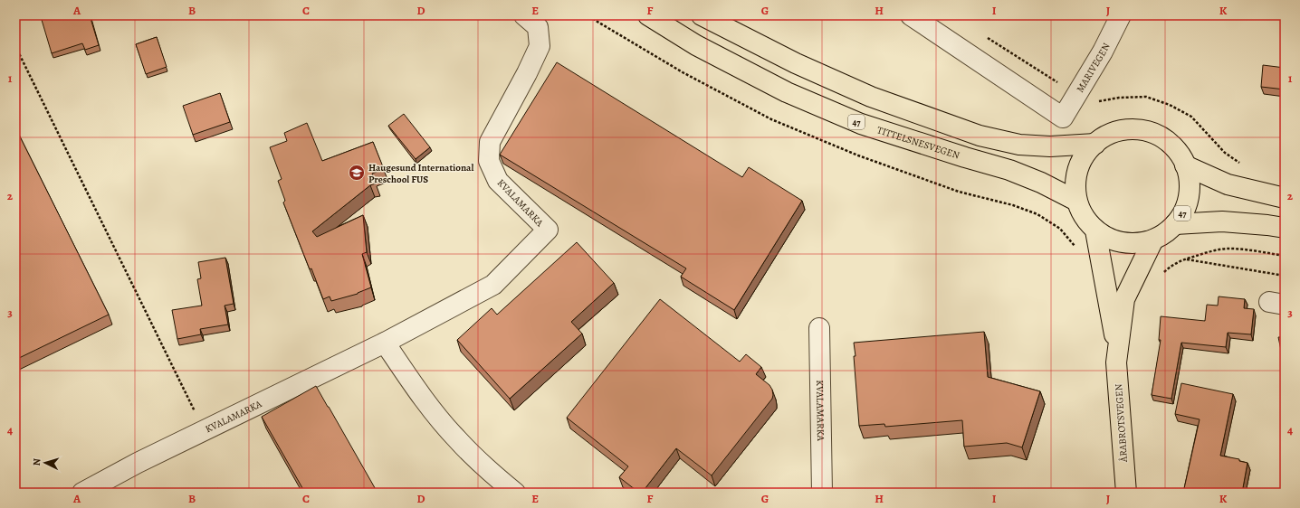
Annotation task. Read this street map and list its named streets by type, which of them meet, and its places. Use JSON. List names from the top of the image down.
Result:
{
  "streets": {
    "main road": ["47", "TITTELSNESVEGEN", "ÅRABROTSVEGEN"],
    "street": ["MARIVEGEN", "KVALAMARKA"]
  },
  "crossings": [
    ["47", "TITTELSNESVEGEN"],
    ["47", "ÅRABROTSVEGEN"],
    ["TITTELSNESVEGEN", "ÅRABROTSVEGEN"]
  ],
  "places": {
    "school or university": ["Haugesund International Preschool FUS"]
  },
  "north": "left",
  "grid": {
    "columns": [
      "A",
      "B",
      "C",
      "D",
      "E",
      "F",
      "G",
      "H",
      "I",
      "J",
      "K"
    ],
    "rows": [
      "1",
      "2",
      "3",
      "4"
    ]
  }
}
